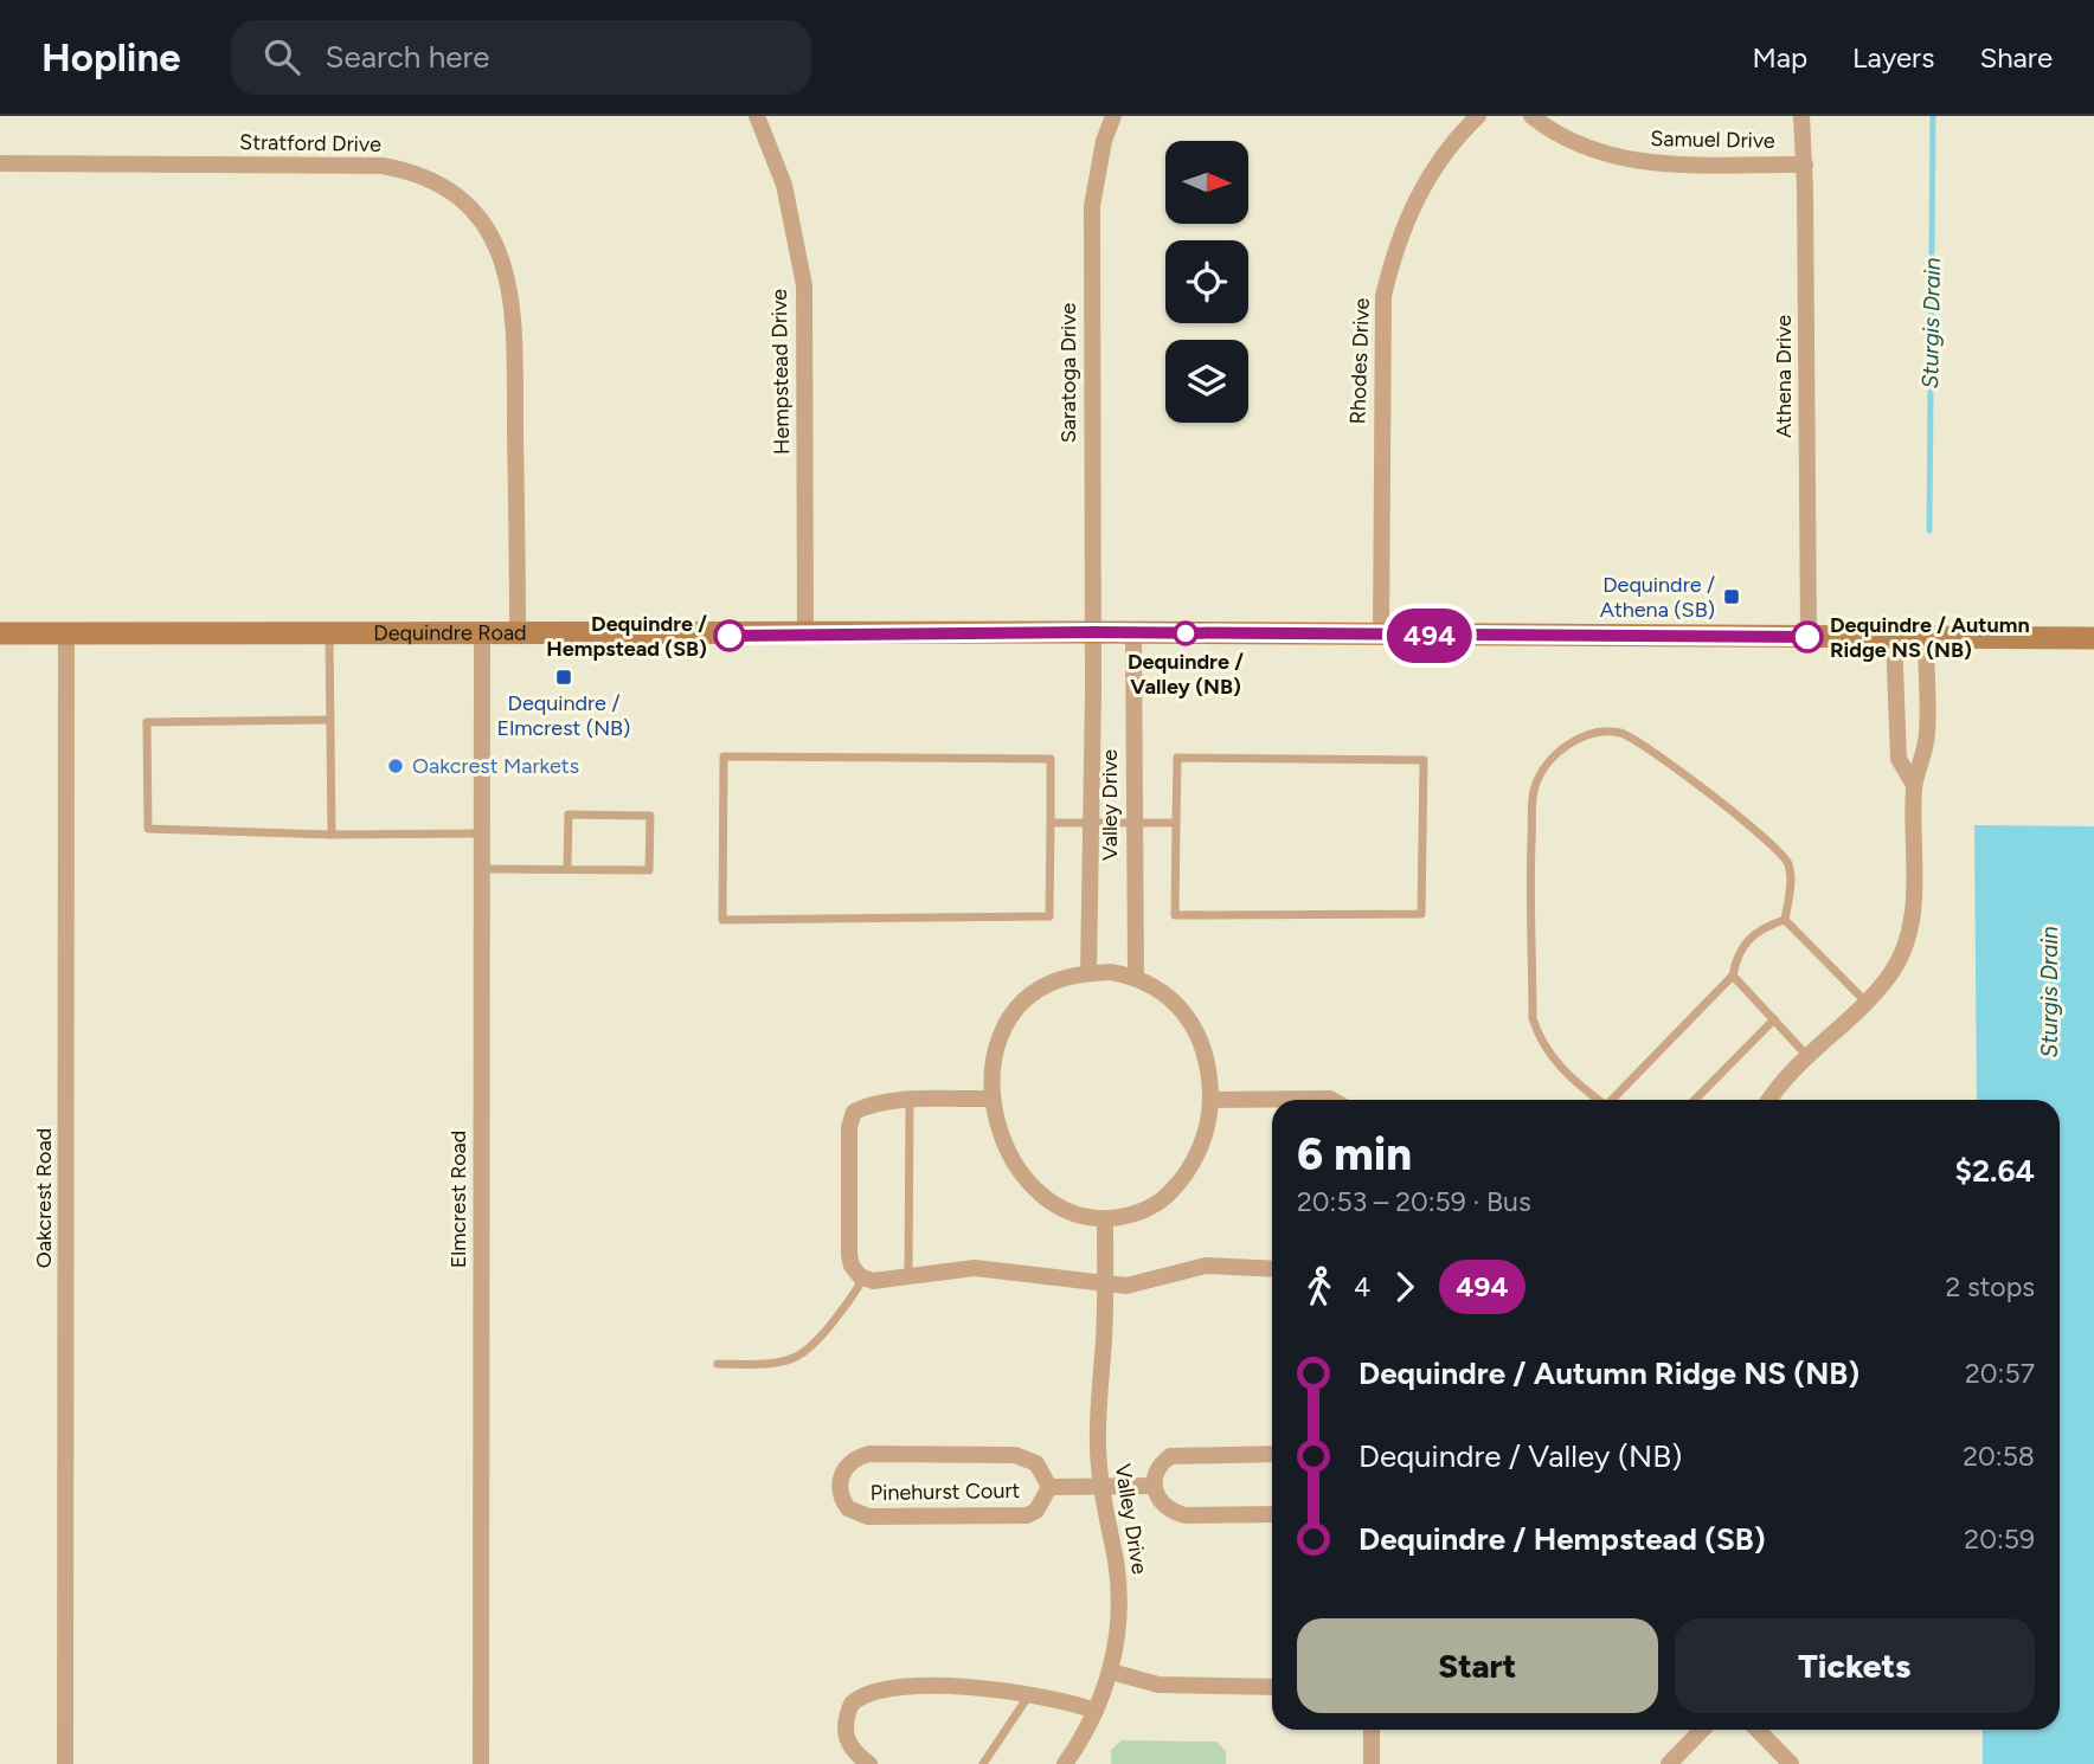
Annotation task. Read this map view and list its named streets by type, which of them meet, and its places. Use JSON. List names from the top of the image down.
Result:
{
  "streets": {
    "main road": ["Dequindre Road"],
    "street": [
      "Samuel Drive",
      "Stratford Drive",
      "Rhodes Drive",
      "Hempstead Drive",
      "Saratoga Drive",
      "Athena Drive",
      "Valley Drive",
      "Oakcrest Road",
      "Elmcrest Road",
      "Pinehurst Court"
    ]
  },
  "crossings": [
    ["Samuel Drive", "Athena Drive"],
    ["Stratford Drive", "Dequindre Road"],
    ["Rhodes Drive", "Dequindre Road"],
    ["Hempstead Drive", "Dequindre Road"],
    ["Saratoga Drive", "Dequindre Road"],
    ["Saratoga Drive", "Valley Drive"],
    ["Athena Drive", "Dequindre Road"],
    ["Dequindre Road", "Valley Drive"],
    ["Dequindre Road", "Oakcrest Road"],
    ["Dequindre Road", "Elmcrest Road"],
    ["Valley Drive", "Pinehurst Court"]
  ],
  "water": ["Sturgis Drain"],
  "places": {
    "transit": ["Dequindre / Athena (SB)", "Dequindre / Elmcrest (NB)"],
    "other": [
      "Dequindre / Valley (NB)",
      "Dequindre / Hempstead (SB)",
      "Dequindre / Autumn Ridge NS (NB)",
      "Oakcrest Markets"
    ]
  },
  "lines": ["bus line 494"],
  "north": "right",
  "page": {
    "header": "Hopline",
    "search": "Search here",
    "nav": ["Map", "Layers", "Share"],
    "on_map": "494",
    "heading": ["6 min", "20:53 – 20:59 · Bus", "$2.64"],
    "legs": ["4", "494", "2 stops"],
    "list": [
      {
        "name": "Dequindre / Autumn Ridge NS (NB)",
        "value": "20:57"
      },
      {
        "name": "Dequindre / Valley (NB)",
        "value": "20:58"
      },
      {
        "name": "Dequindre / Hempstead (SB)",
        "value": "20:59"
      }
    ],
    "buttons": ["Start", "Tickets"]
  }
}
